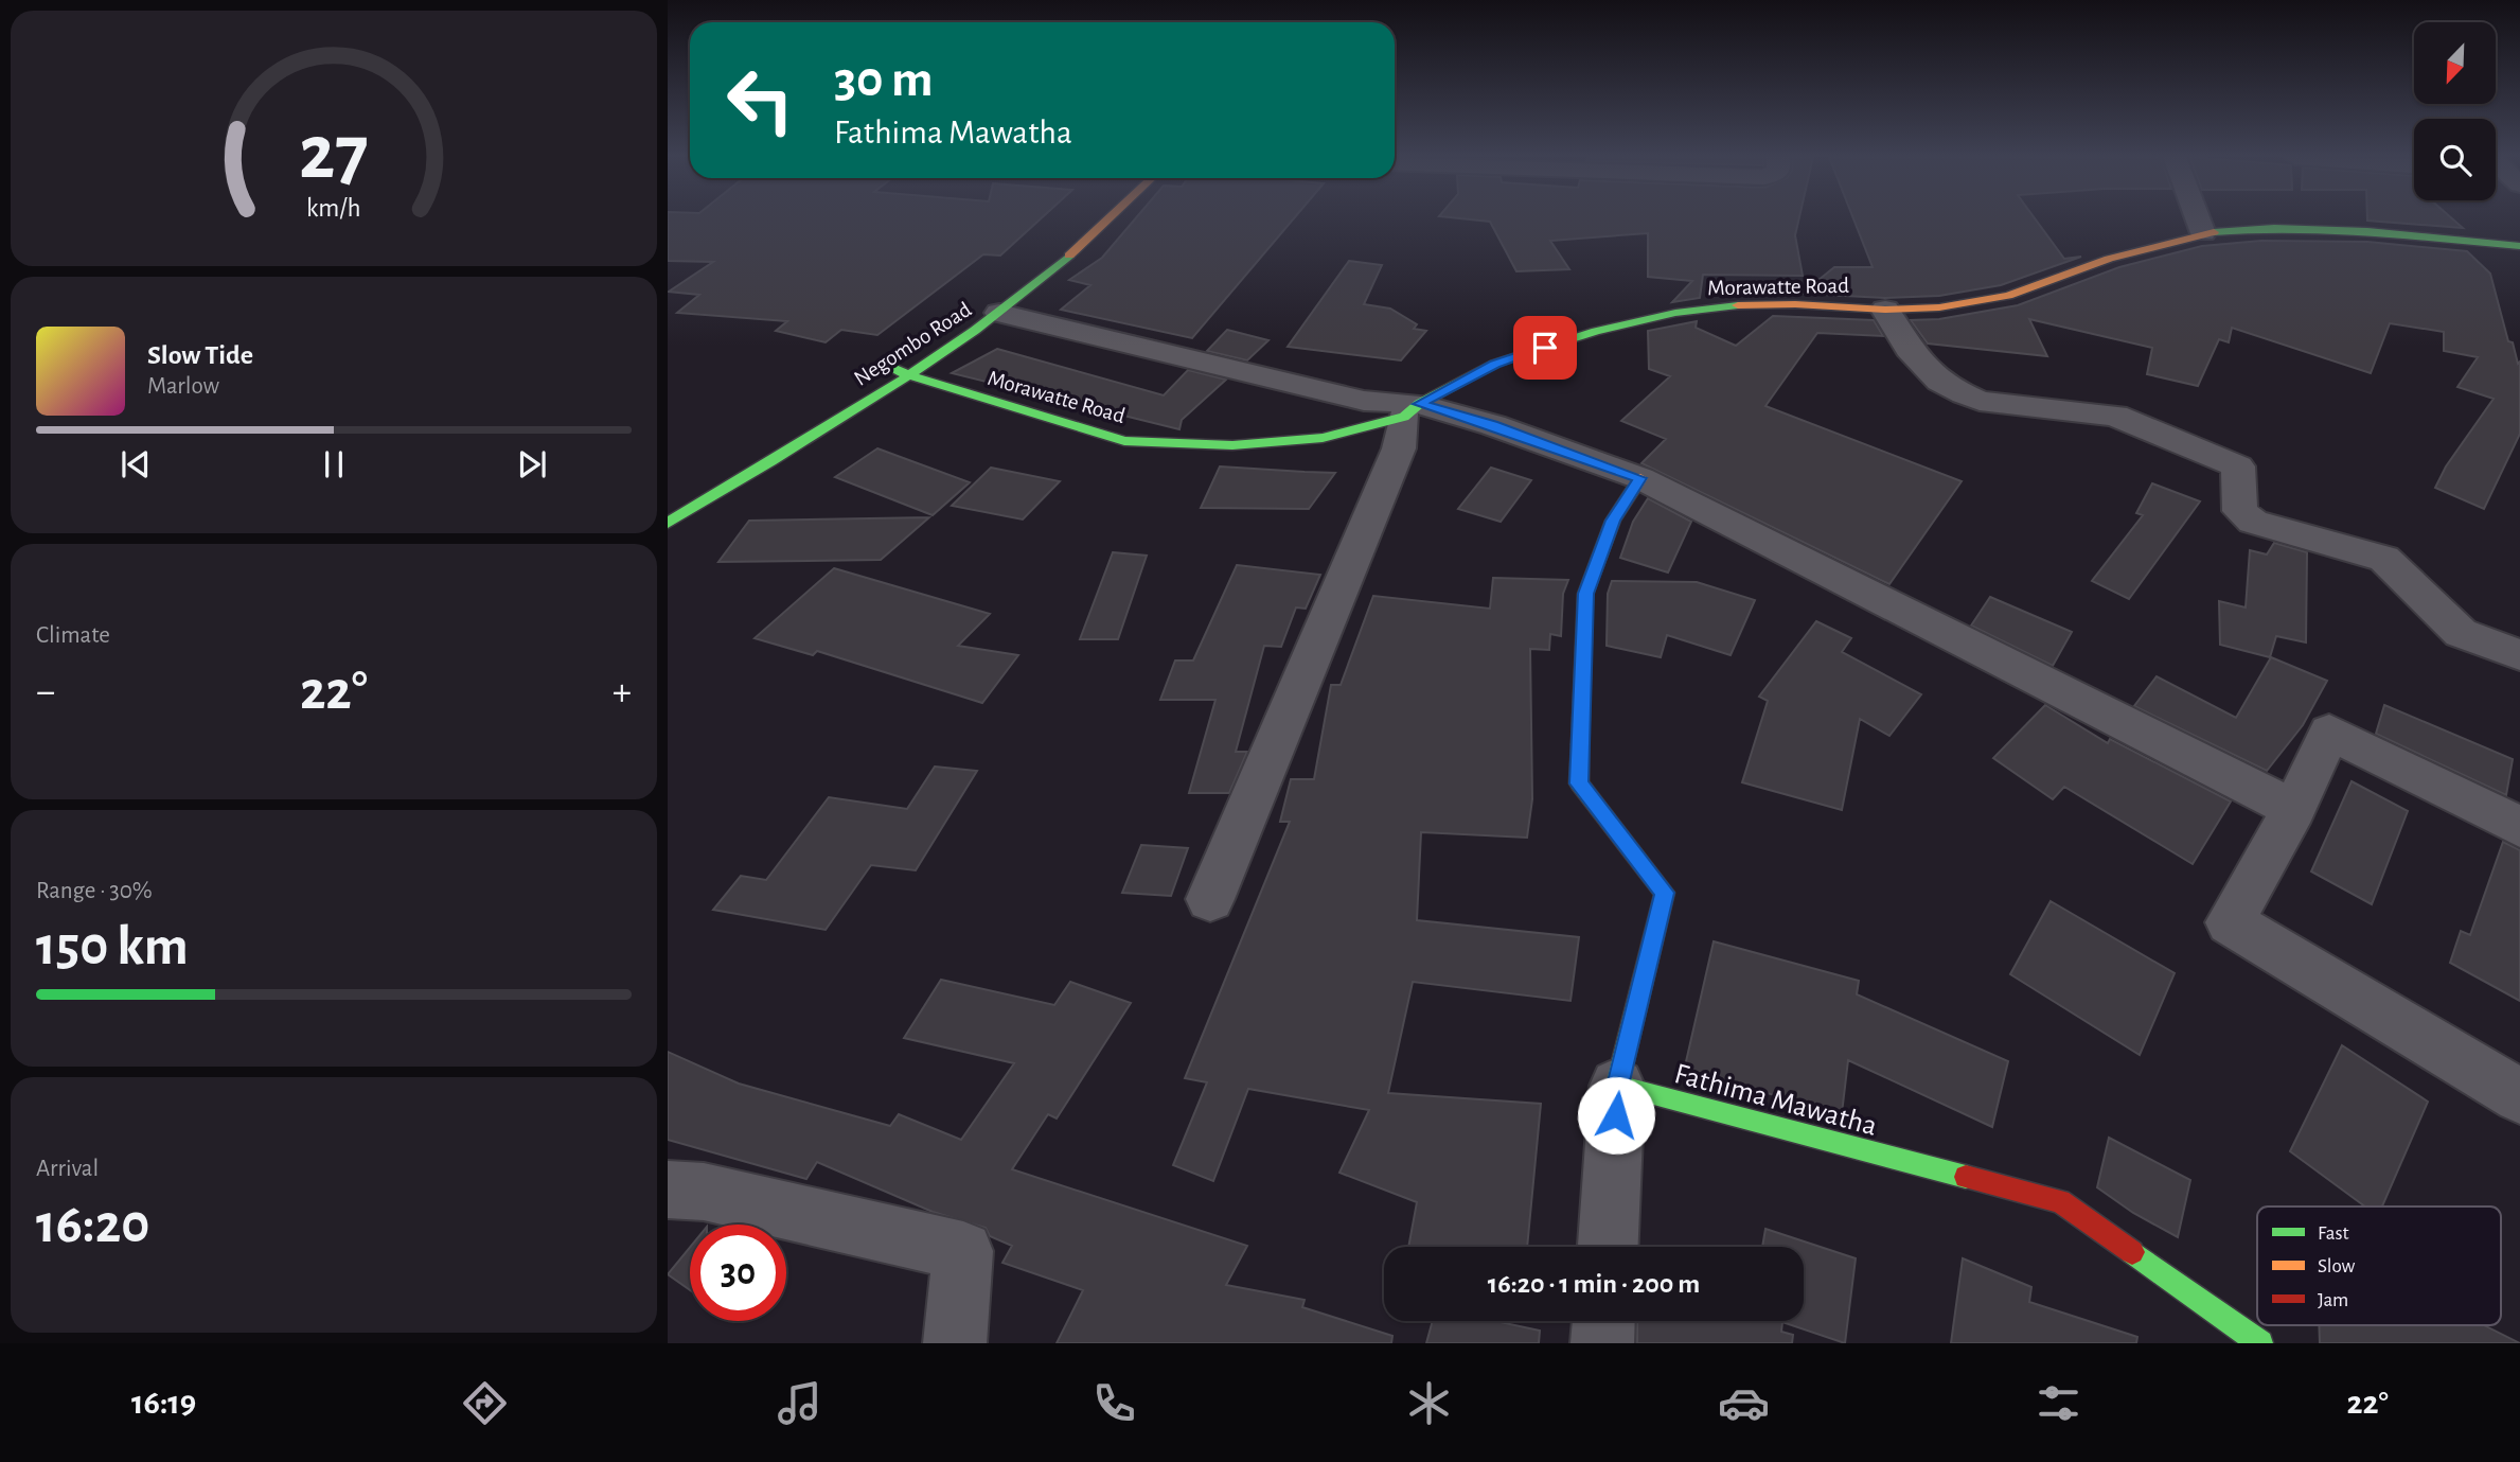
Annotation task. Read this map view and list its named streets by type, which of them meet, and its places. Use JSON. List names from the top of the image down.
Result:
{
  "streets": {
    "main road": ["Morawatte Road", "Negombo Road", "Fathima Mawatha"]
  },
  "crossings": [
    ["Morawatte Road", "Negombo Road"]
  ],
  "legend": ["Fast", "Slow", "Jam"],
  "north": "bottom left",
  "page": {
    "turn": ["30 m", "Fathima Mawatha"],
    "song": ["Slow Tide", "Marlow"],
    "tile": [
      "Climate",
      ["Range · 30%", "150 km"],
      ["Arrival", "16:20"]
    ],
    "heat": ["−", "22°", "+"],
    "limit": "30",
    "trip": "16:20 · 1 min · 200 m",
    "tabs": ["16:19", "22°"],
    "gauge": ["27", "km/h"]
  }
}
